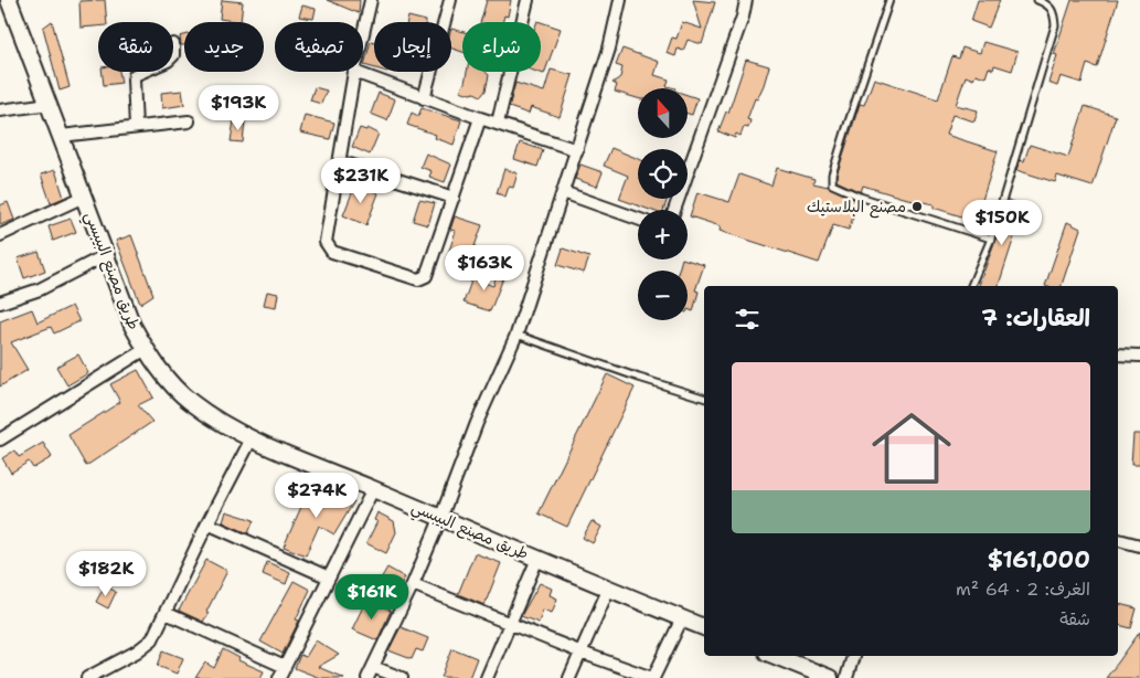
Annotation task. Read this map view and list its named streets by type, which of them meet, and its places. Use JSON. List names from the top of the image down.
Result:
{
  "streets": {
    "main road": ["طريق مصنع البيبسي"]
  },
  "places": ["مصنع البلاستيك"],
  "north": "top",
  "page": {
    "chip": [
      "شراء",
      "إيجار",
      "تصفية",
      "جديد",
      "شقة"
    ],
    "price": [
      "$193K",
      "$231K",
      "$150K",
      "$163K",
      "$274K",
      "$182K",
      "$161K"
    ],
    "map_buttons": ["+", "−"],
    "heading": "العقارات: 7",
    "list": [
      {
        "name": "$161,000",
        "note": "الغرف: 2 · 64 m² · شقة"
      }
    ]
  }
}
